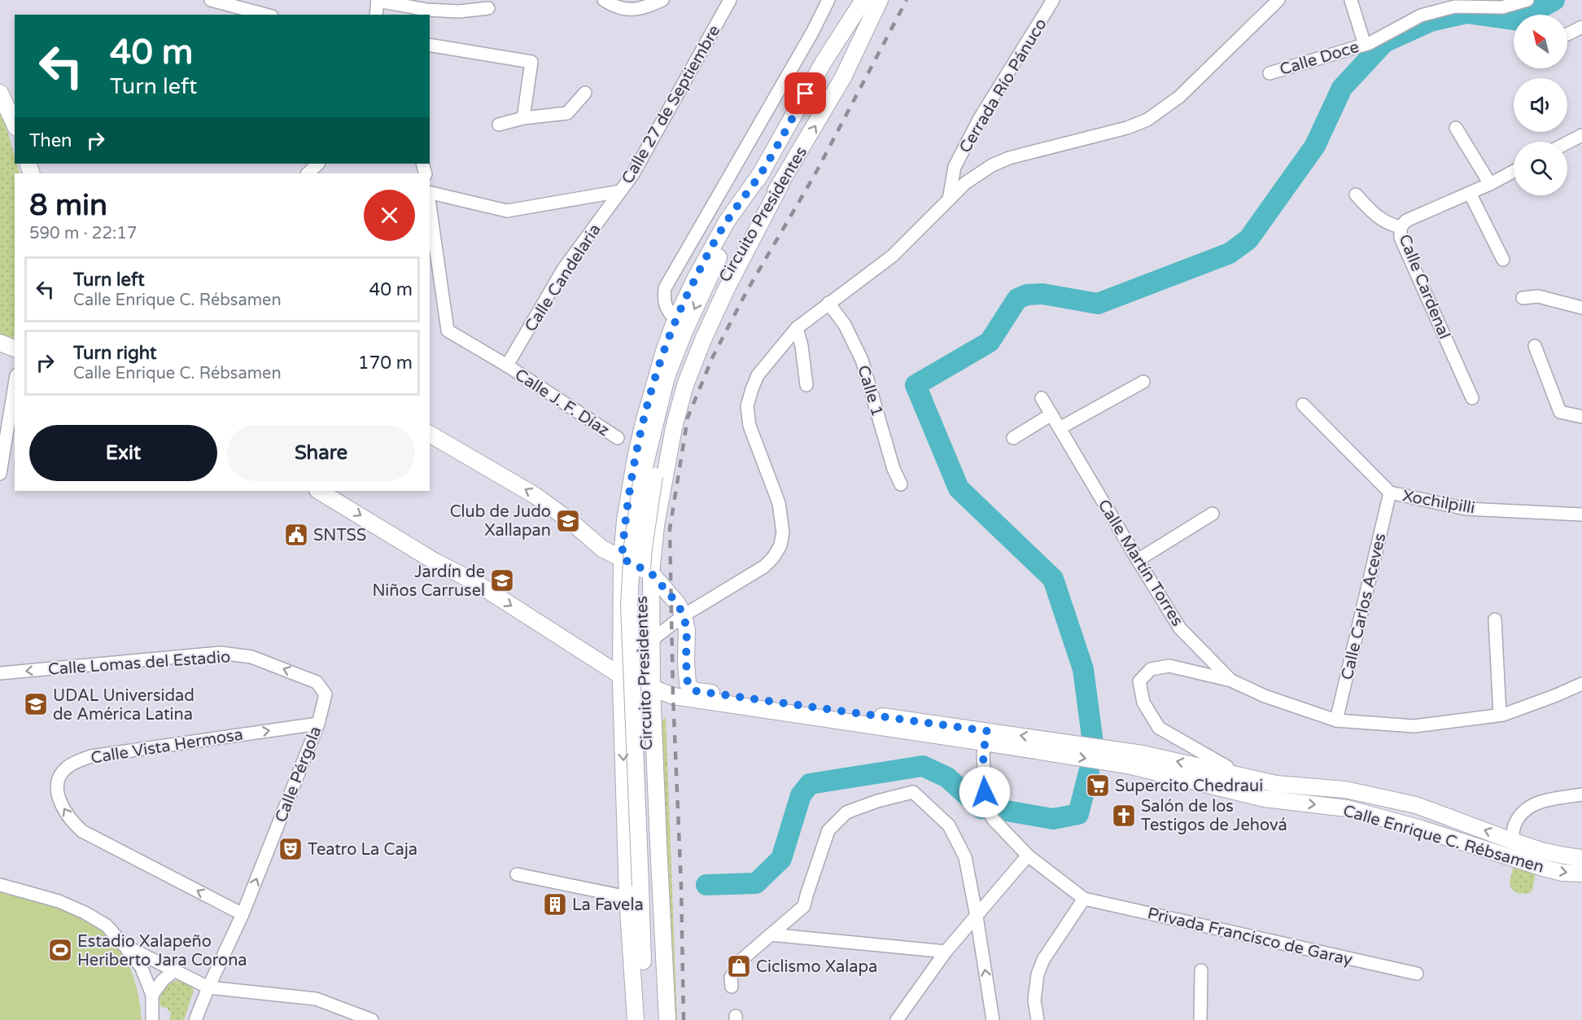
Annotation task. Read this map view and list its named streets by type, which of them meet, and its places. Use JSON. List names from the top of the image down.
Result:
{
  "streets": {
    "main road": ["Circuito Presidentes", "Calle Enrique C. Rébsamen"],
    "street": [
      "Calle Doce",
      "Cerrada Río Pánuco",
      "Calle 27 de Septiembre",
      "Calle Candelaria",
      "Calle Cardenal",
      "Calle 1",
      "Calle J. F. Díaz",
      "Xochilpilli",
      "Calle Martín Torres",
      "Calle Carlos Aceves",
      "Calle Lomas del Estadio",
      "Calle Vista Hermosa",
      "Calle Pérgola",
      "Privada Francisco de Garay"
    ]
  },
  "crossings": [
    ["Calle 27 de Septiembre", "Calle Candelaria"],
    ["Calle Candelaria", "Calle J. F. Díaz"],
    ["Xochilpilli", "Calle Carlos Aceves"],
    ["Calle Martín Torres", "Calle Carlos Aceves"],
    ["Calle Lomas del Estadio", "Calle Pérgola"],
    ["Calle Vista Hermosa", "Calle Pérgola"]
  ],
  "one_way": ["Calle Lomas del Estadio", "Calle Pérgola"],
  "places": {
    "school or university": ["Club de Judo Xallapan", "Jardín de Niños Carrusel", "UDAL Universidad de América Latina"],
    "public building": ["SNTSS"],
    "supermarket": ["Supercito Chedraui"],
    "church": ["Salón de los Testigos de Jehová"],
    "theatre": ["Teatro La Caja"],
    "building": ["La Favela"],
    "sports": ["Estadio Xalapeño Heriberto Jara Corona"],
    "shop": ["Ciclismo Xalapa"]
  },
  "north": "top left",
  "page": {
    "turn": ["40 m", "Turn left"],
    "then": "Then",
    "heading": ["8 min", "590 m · 22:17"],
    "list": [
      {
        "name": "Turn left",
        "note": "Calle Enrique C. Rébsamen",
        "value": "40 m"
      },
      {
        "name": "Turn right",
        "note": "Calle Enrique C. Rébsamen",
        "value": "170 m"
      }
    ],
    "buttons": ["Exit", "Share"]
  }
}
